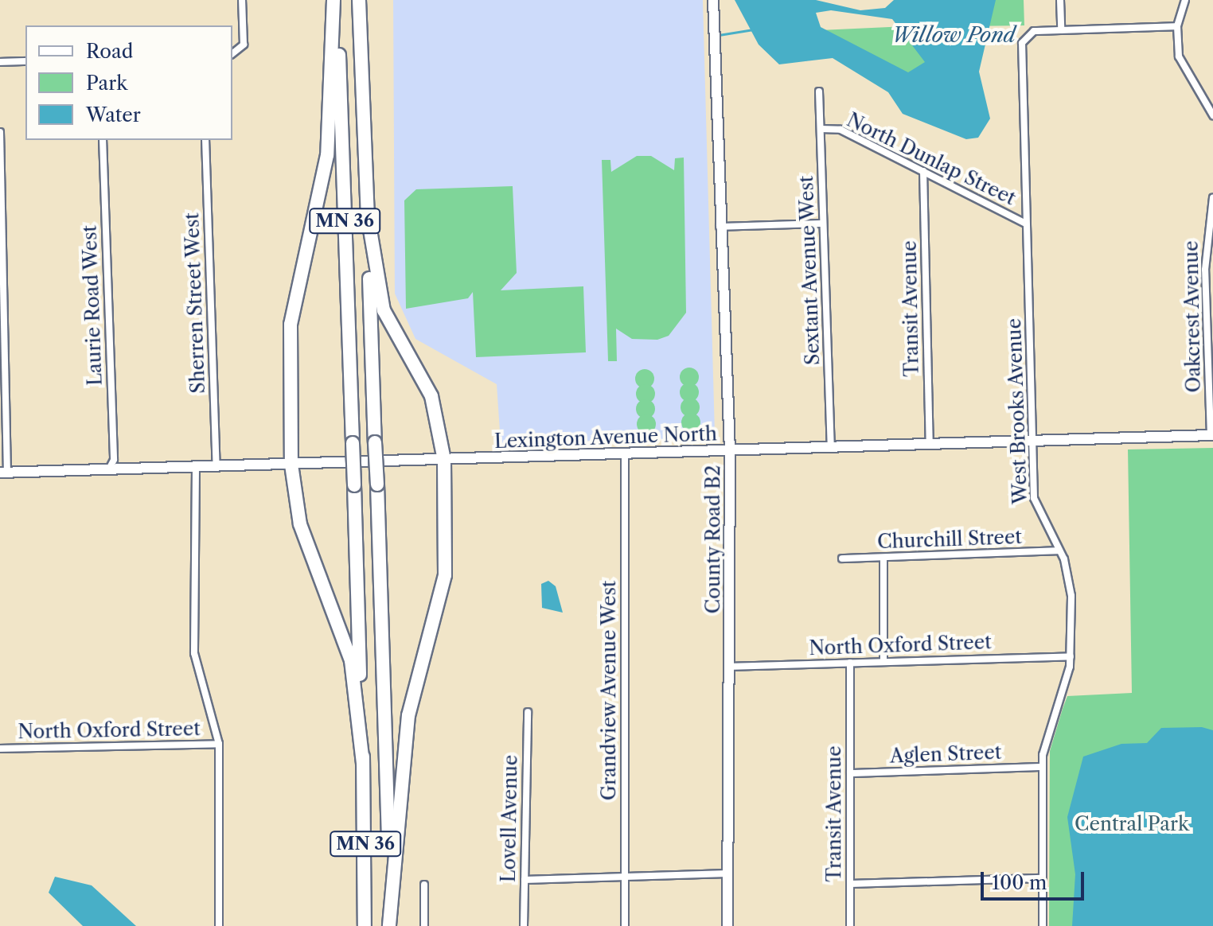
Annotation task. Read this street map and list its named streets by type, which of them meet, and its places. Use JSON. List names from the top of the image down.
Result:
{
  "streets": {
    "highway": ["MN 36"],
    "main road": ["Lexington Avenue North", "County Road B2"],
    "street": [
      "North Dunlap Street",
      "Sextant Avenue West",
      "Sherren Street West",
      "Laurie Road West",
      "Transit Avenue",
      "Oakcrest Avenue",
      "West Brooks Avenue",
      "Churchill Street",
      "North Oxford Street",
      "Grandview Avenue West",
      "Aglen Street",
      "Lovell Avenue"
    ]
  },
  "crossings": [
    ["North Dunlap Street", "Sextant Avenue West"],
    ["North Dunlap Street", "Transit Avenue"],
    ["North Dunlap Street", "West Brooks Avenue"],
    ["Sextant Avenue West", "Lexington Avenue North"],
    ["Sherren Street West", "Lexington Avenue North"],
    ["Laurie Road West", "Lexington Avenue North"],
    ["Transit Avenue", "Lexington Avenue North"],
    ["Transit Avenue", "North Oxford Street"],
    ["Transit Avenue", "Aglen Street"],
    ["Oakcrest Avenue", "Lexington Avenue North"],
    ["West Brooks Avenue", "Lexington Avenue North"],
    ["West Brooks Avenue", "Churchill Street"],
    ["West Brooks Avenue", "North Oxford Street"],
    ["West Brooks Avenue", "Aglen Street"],
    ["Lexington Avenue North", "County Road B2"],
    ["Lexington Avenue North", "Grandview Avenue West"],
    ["County Road B2", "North Oxford Street"]
  ],
  "water": ["Willow Pond"],
  "parks": ["Central Park"],
  "legend": ["Road", "Park", "Water"],
  "scale_bar": "100 m"
}
